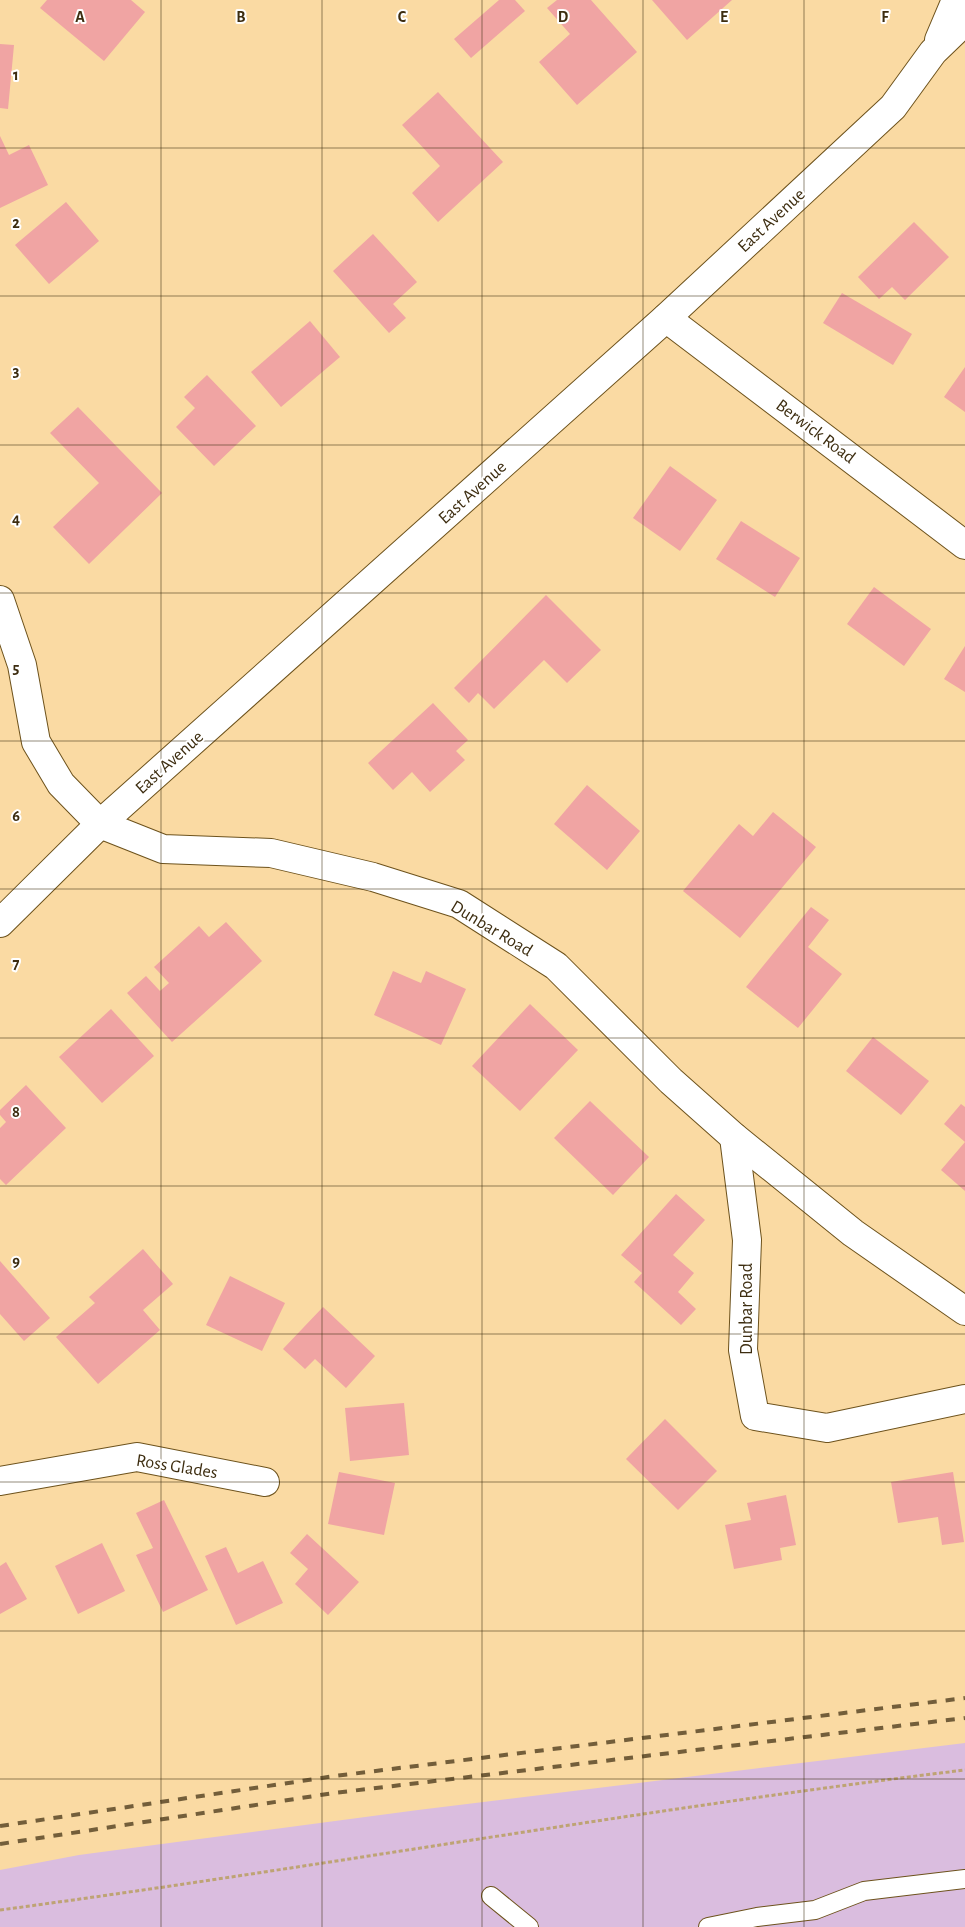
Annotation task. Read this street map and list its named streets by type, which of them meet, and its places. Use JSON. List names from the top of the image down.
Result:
{
  "streets": {
    "street": [
      "East Avenue",
      "Berwick Road",
      "Dunbar Road",
      "Ross Glades"
    ]
  },
  "crossings": [
    ["East Avenue", "Berwick Road"],
    ["East Avenue", "Dunbar Road"]
  ],
  "grid": {
    "columns": [
      "A",
      "B",
      "C",
      "D",
      "E",
      "F"
    ],
    "rows": [
      "1",
      "2",
      "3",
      "4",
      "5",
      "6",
      "7",
      "8",
      "9"
    ]
  }
}
